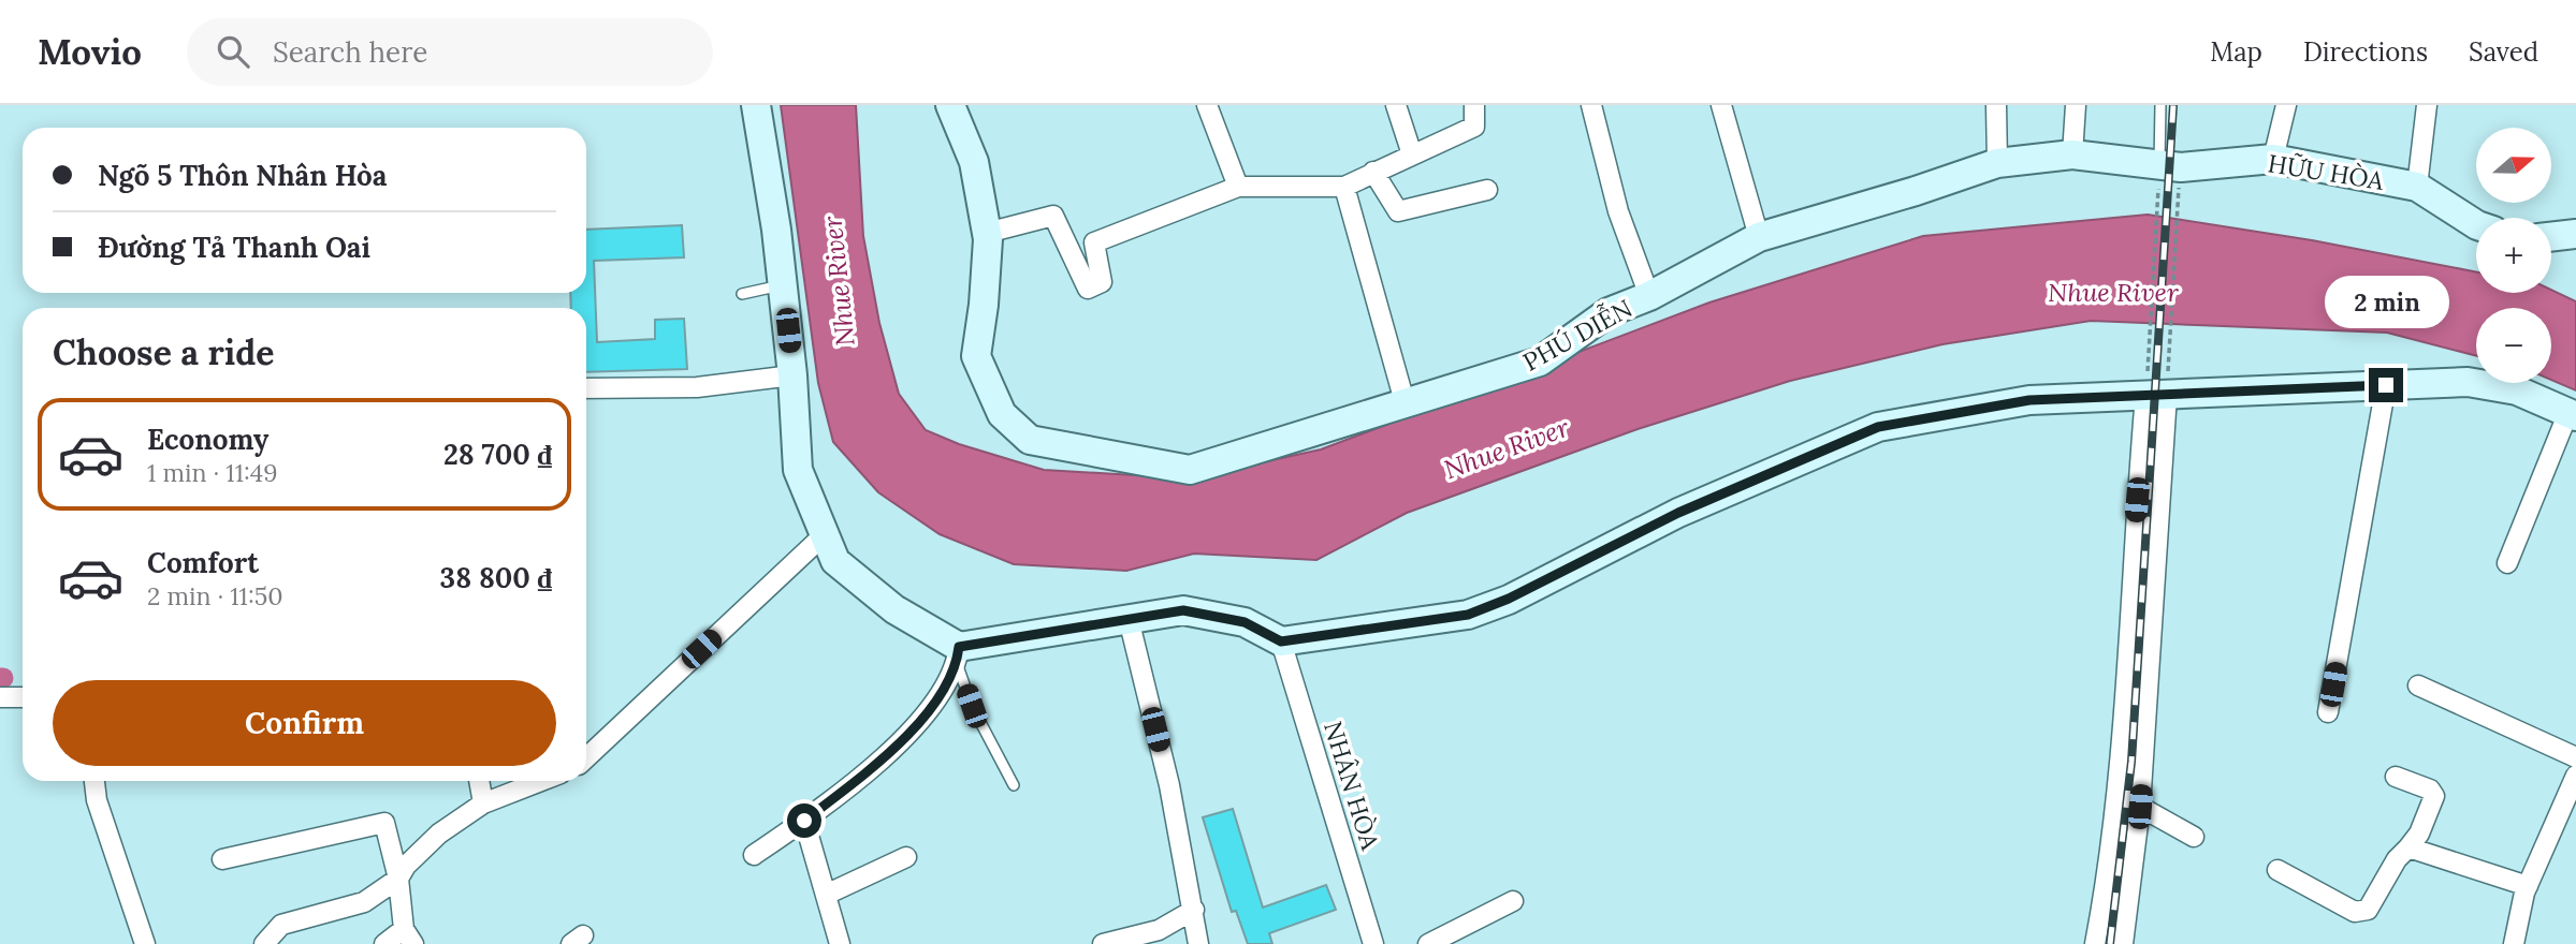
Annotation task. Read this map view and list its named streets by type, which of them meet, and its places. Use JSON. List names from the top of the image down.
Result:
{
  "streets": {
    "street": ["HỮU HÒA", "PHÚ DIỄN", "NHÂN HÒA"]
  },
  "crossings": [
    ["HỮU HÒA", "PHÚ DIỄN"]
  ],
  "water": ["Nhue River"],
  "north": "right",
  "page": {
    "header": "Movio",
    "search": "Search here",
    "nav": ["Map", "Directions", "Saved"],
    "map_buttons": ["+", "−"],
    "banner": ["Ngõ 5 Thôn Nhân Hòa", "Đường Tả Thanh Oai"],
    "bubble": "2 min",
    "heading": "Choose a ride",
    "list": [
      {
        "name": "Economy",
        "note": "1 min · 11:49",
        "value": "28 700 ₫"
      },
      {
        "name": "Comfort",
        "note": "2 min · 11:50",
        "value": "38 800 ₫"
      }
    ],
    "buttons": "Confirm"
  }
}
